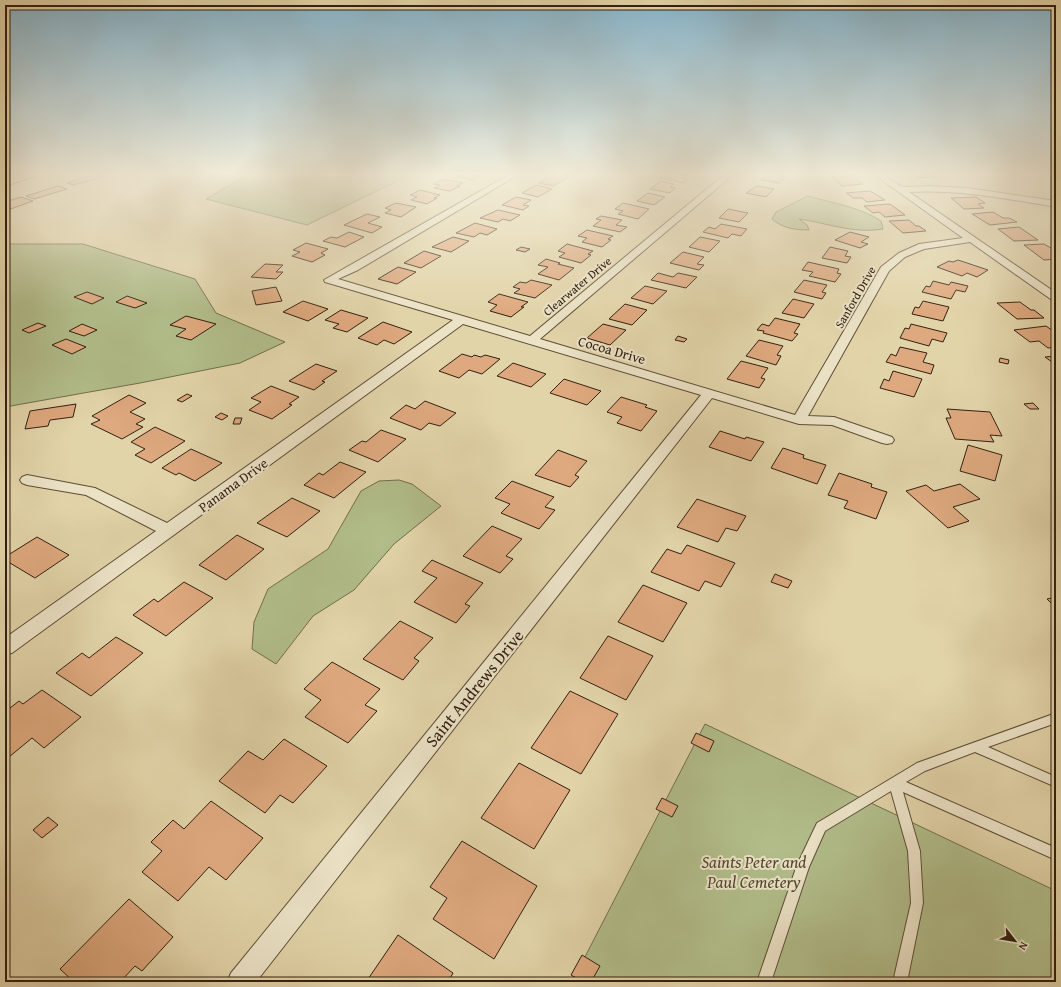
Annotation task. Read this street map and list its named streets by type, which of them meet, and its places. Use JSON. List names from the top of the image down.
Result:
{
  "streets": {
    "street": [
      "Clearwater Drive",
      "Sanford Drive",
      "Cocoa Drive",
      "Panama Drive",
      "Saint Andrews Drive"
    ]
  },
  "crossings": [
    ["Clearwater Drive", "Cocoa Drive"],
    ["Sanford Drive", "Cocoa Drive"],
    ["Cocoa Drive", "Panama Drive"],
    ["Cocoa Drive", "Saint Andrews Drive"]
  ],
  "parks": ["Saints Peter and Paul Cemetery"],
  "north": "bottom right"
}
